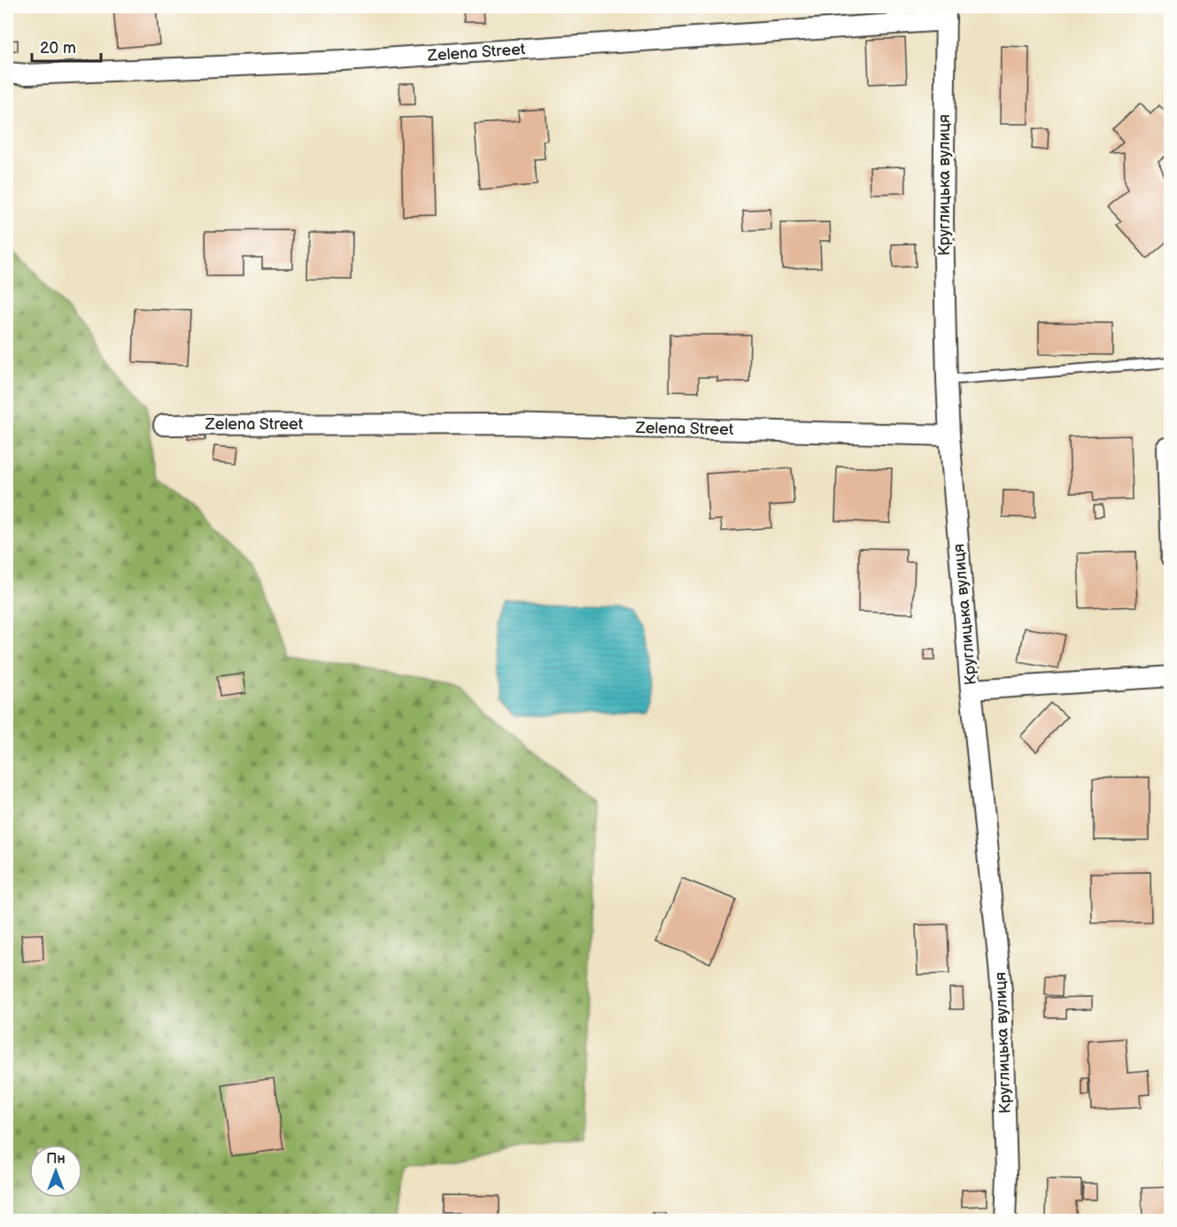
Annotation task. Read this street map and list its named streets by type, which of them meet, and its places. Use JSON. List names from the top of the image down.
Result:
{
  "streets": {
    "street": ["Zelena Street", "Круглицька вулиця"]
  },
  "crossings": [
    ["Zelena Street", "Круглицька вулиця"]
  ],
  "scale_bar": "20 m",
  "north": "top"
}
